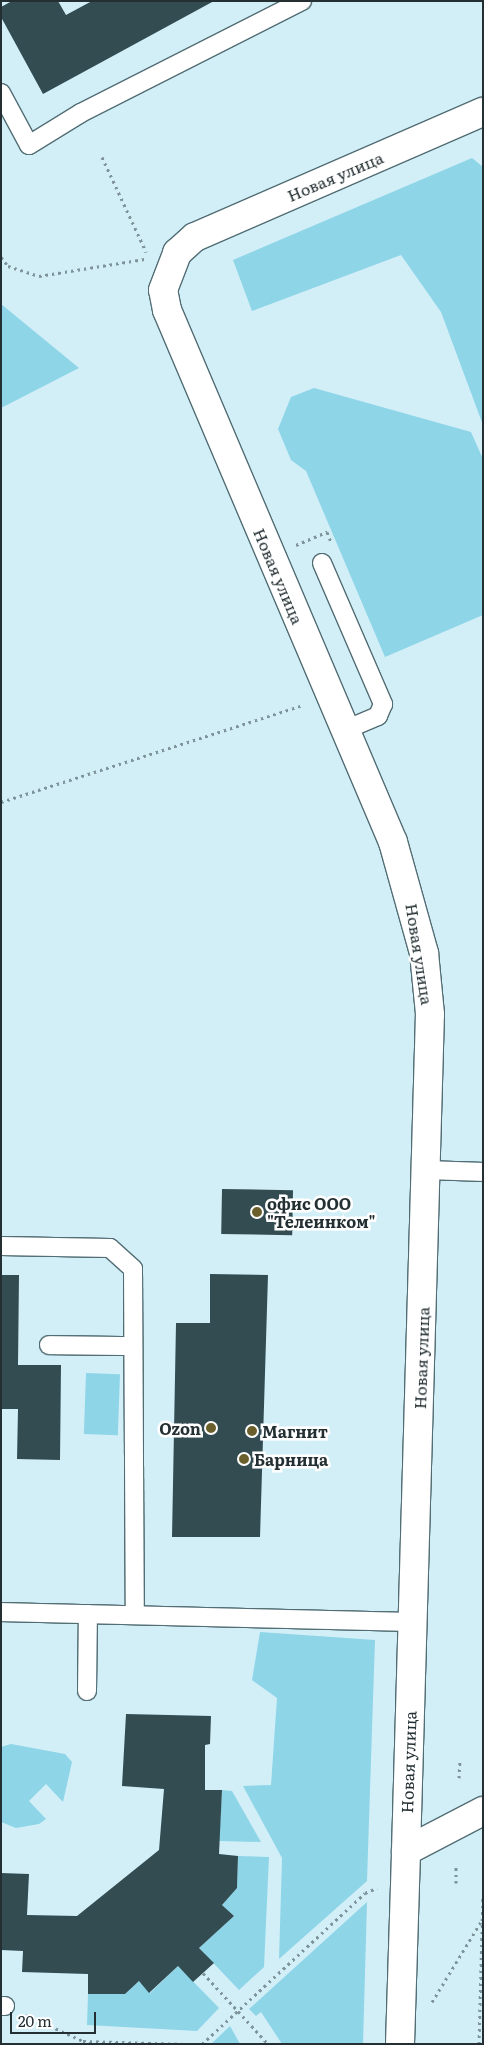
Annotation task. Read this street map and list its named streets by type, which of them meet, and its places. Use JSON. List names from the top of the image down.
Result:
{
  "streets": {
    "street": ["Новая улица"]
  },
  "places": [
    "офис ООО \"Телеинком\"",
    "Ozon",
    "Магнит",
    "Барница"
  ],
  "scale_bar": "20 m"
}
